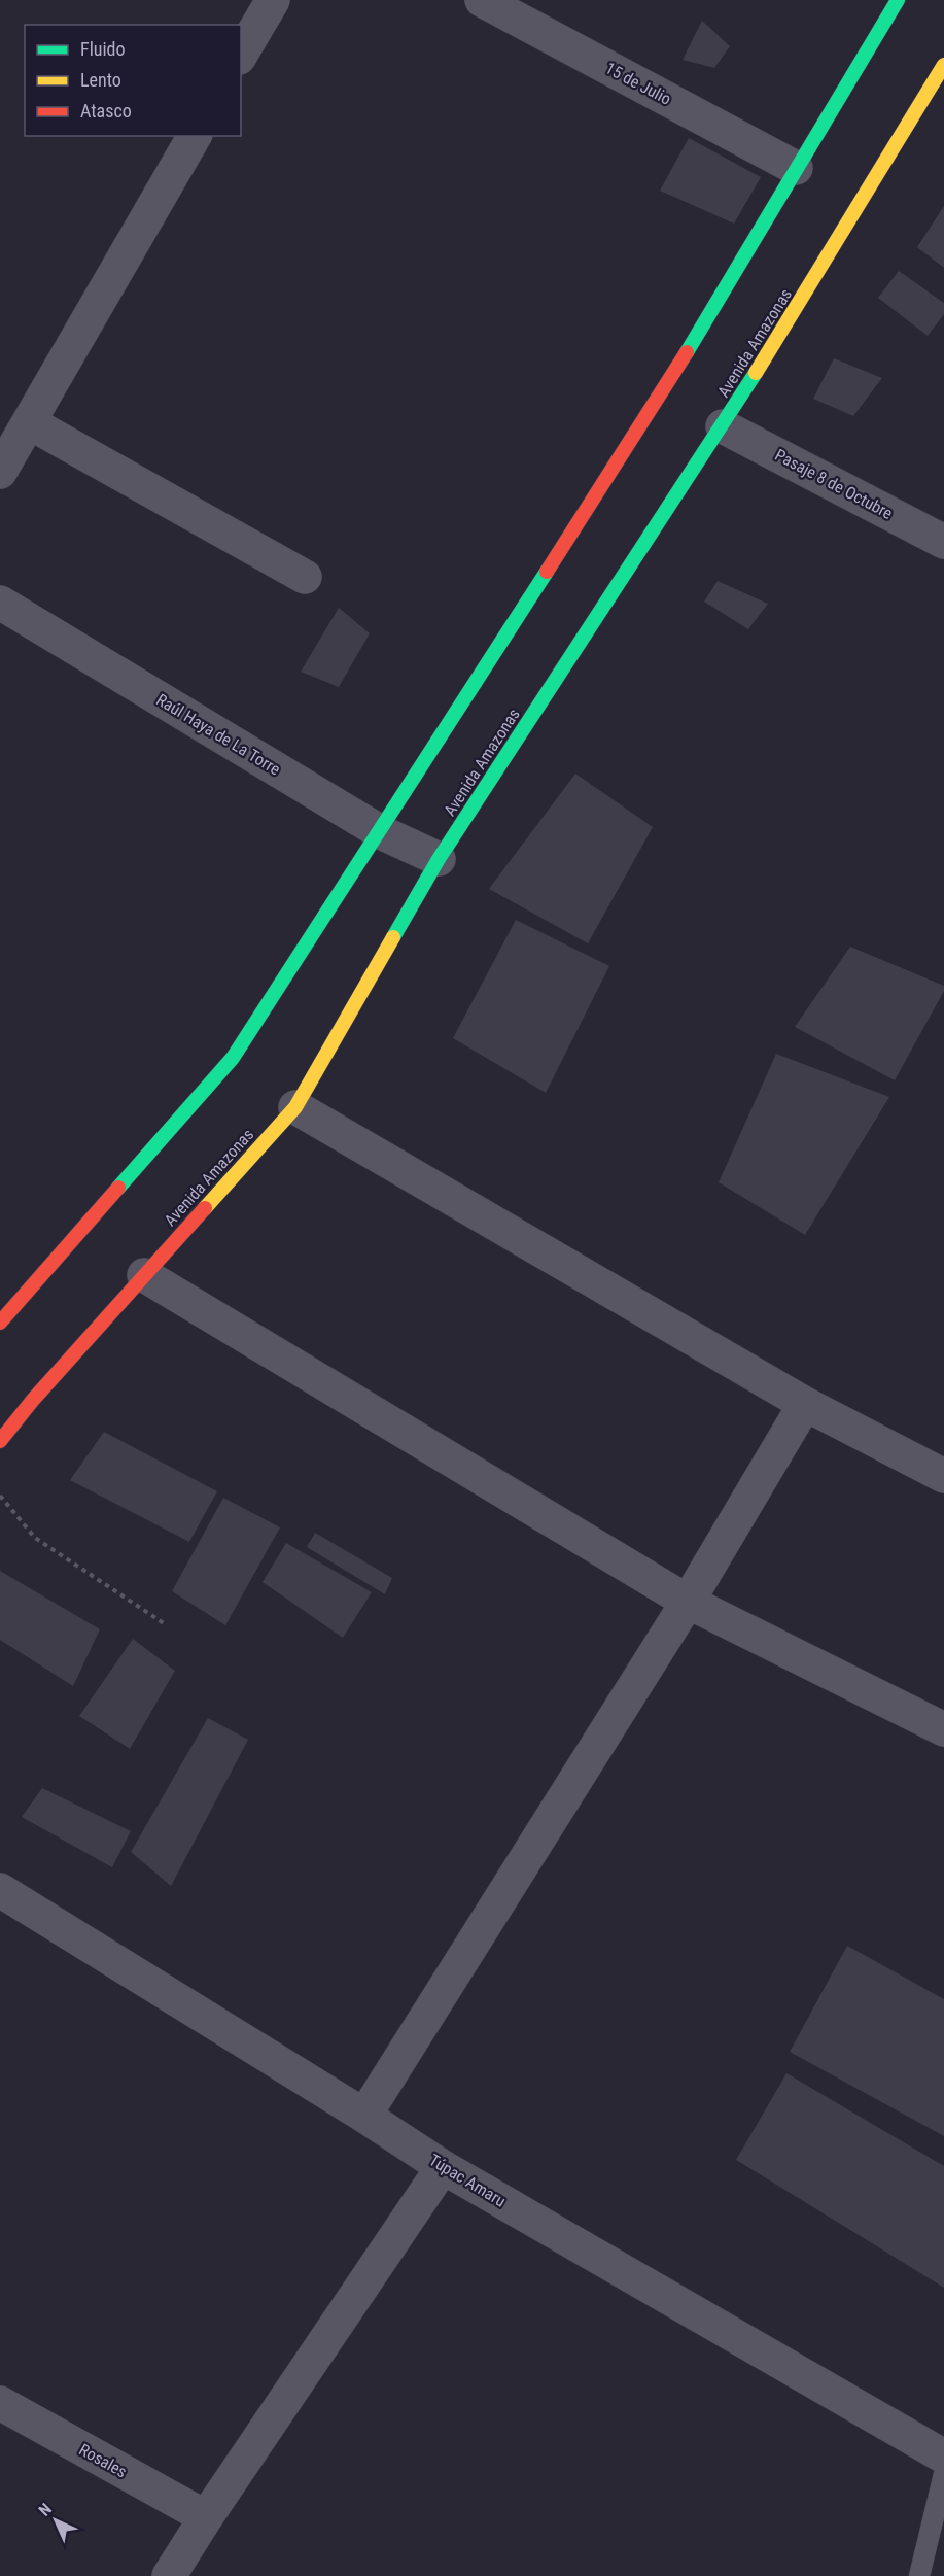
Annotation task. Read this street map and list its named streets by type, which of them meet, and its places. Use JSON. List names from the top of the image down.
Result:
{
  "streets": {
    "street": [
      "15 de Julio",
      "Avenida Amazonas",
      "Pasaje 8 de Octubre",
      "Raúl Haya de La Torre",
      "Túpac Amaru",
      "Rosales"
    ]
  },
  "crossings": [
    ["Avenida Amazonas", "Pasaje 8 de Octubre"],
    ["Avenida Amazonas", "Raúl Haya de La Torre"]
  ],
  "legend": ["Fluido", "Lento", "Atasco"],
  "north": "top left"
}
